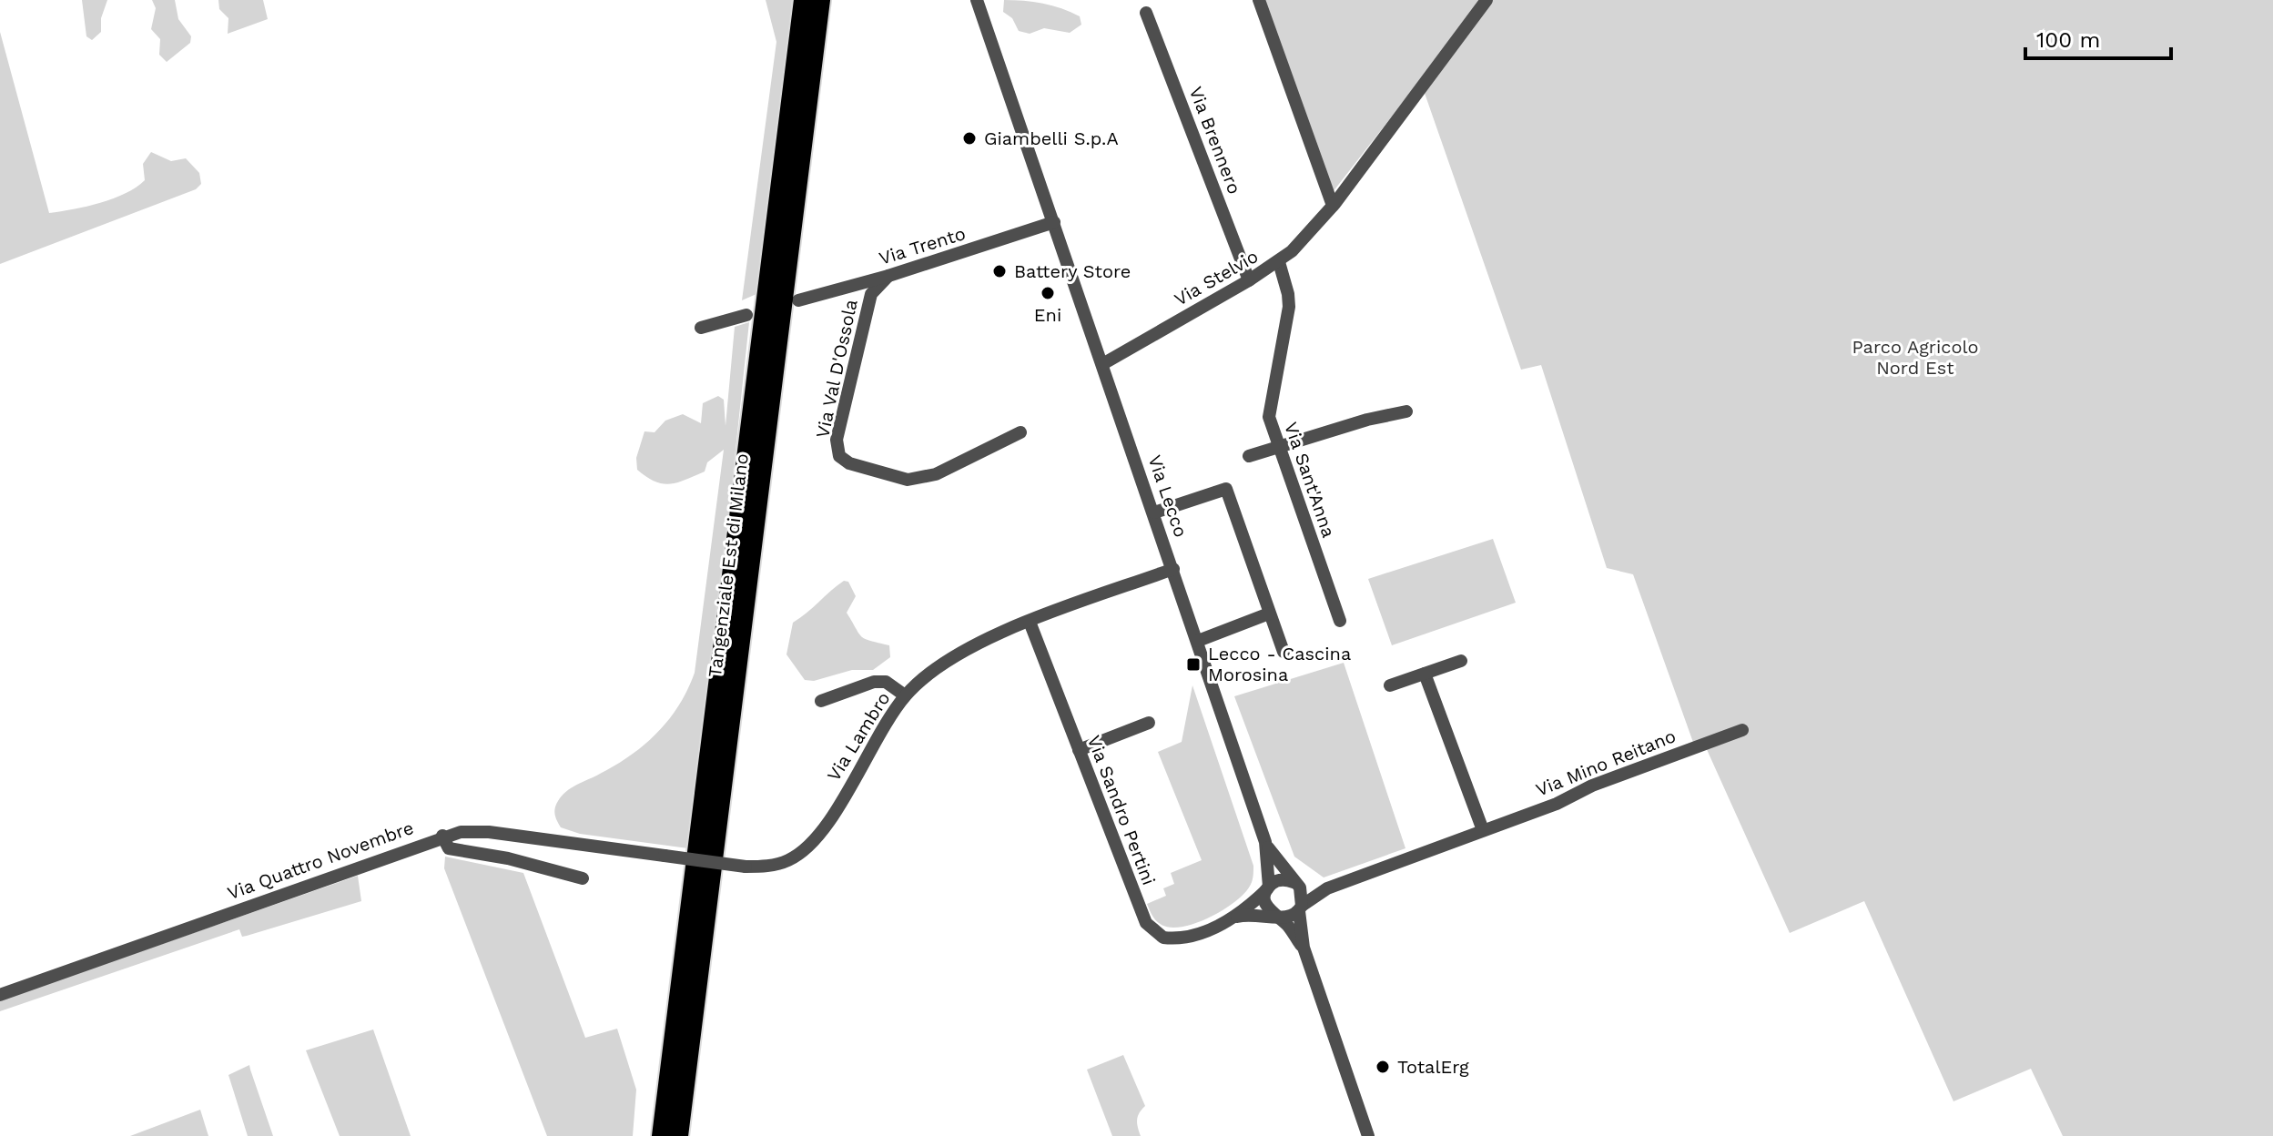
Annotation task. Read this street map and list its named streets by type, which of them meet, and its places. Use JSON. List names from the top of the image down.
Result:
{
  "streets": {
    "highway": ["Tangenziale Est di Milano"],
    "street": [
      "Via Brennero",
      "Via Trento",
      "Via Stelvio",
      "Via Val D'Ossola",
      "Via Sant'Anna",
      "Via Lecco",
      "Via Lambro",
      "Via Mino Reitano",
      "Via Sandro Pertini",
      "Via Quattro Novembre"
    ]
  },
  "crossings": [
    ["Via Brennero", "Via Stelvio"],
    ["Via Trento", "Via Val D'Ossola"],
    ["Via Stelvio", "Via Sant'Anna"],
    ["Via Stelvio", "Via Lecco"],
    ["Via Lecco", "Via Lambro"],
    ["Via Lecco", "Via Mino Reitano"],
    ["Via Lambro", "Via Sandro Pertini"],
    ["Via Lambro", "Via Quattro Novembre"]
  ],
  "parks": ["Parco Agricolo Nord Est"],
  "places": {
    "other": [
      "Giambelli S.p.A",
      "Battery Store",
      "Eni",
      "TotalErg"
    ],
    "transit": ["Lecco - Cascina Morosina"]
  },
  "scale_bar": "100 m"
}
